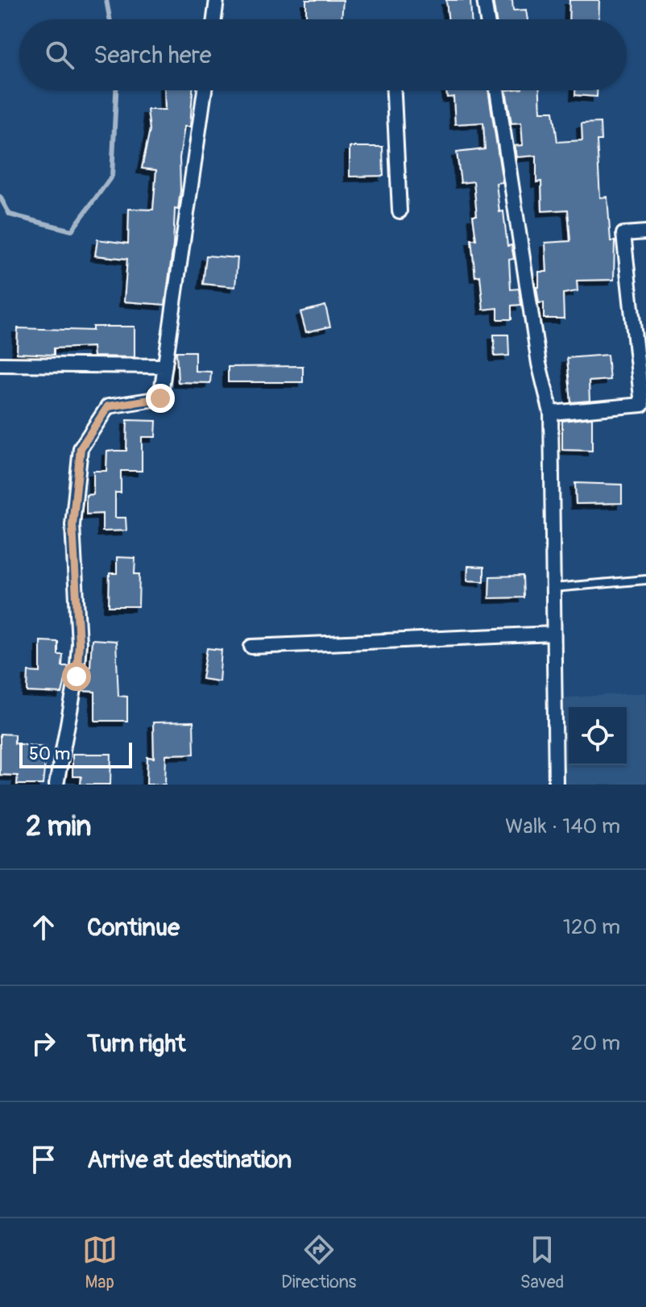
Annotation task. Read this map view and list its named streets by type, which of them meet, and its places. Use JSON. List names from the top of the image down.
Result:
{
  "scale_bar": "50 m",
  "page": {
    "search": "Search here",
    "scale": "50 m",
    "heading": ["2 min", "Walk · 140 m"],
    "list": [
      ["Continue", "120 m"],
      ["Turn right", "20 m"],
      "Arrive at destination"
    ],
    "nav": ["Map", "Directions", "Saved"]
  }
}
